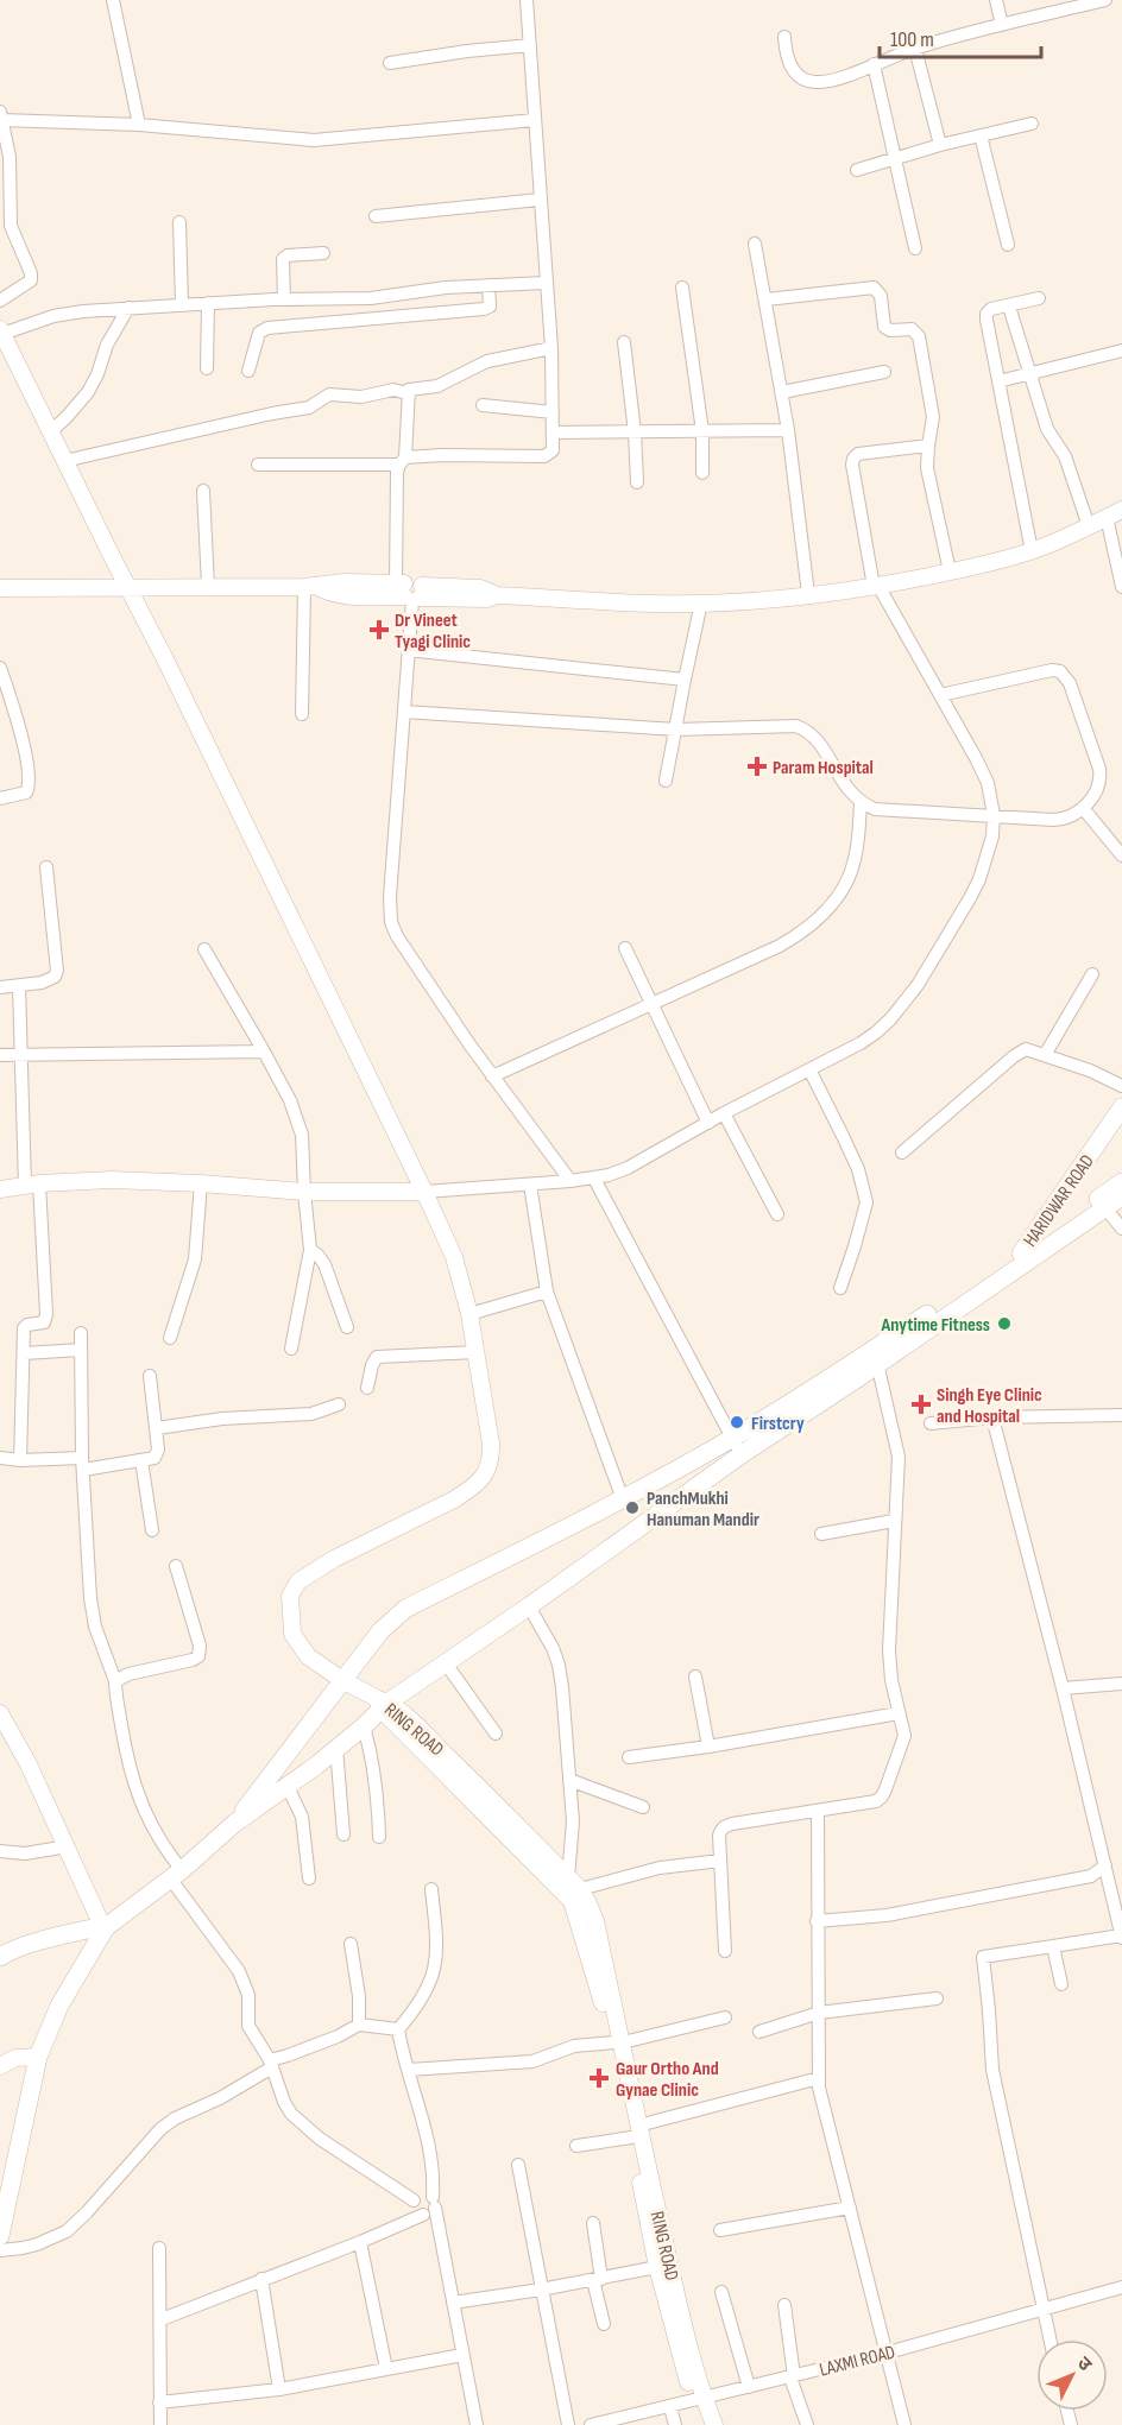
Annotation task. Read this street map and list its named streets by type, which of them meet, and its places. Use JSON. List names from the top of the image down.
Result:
{
  "streets": {
    "main road": ["HARIDWAR ROAD"],
    "street": ["RING ROAD", "LAXMI ROAD"]
  },
  "crossings": [
    ["RING ROAD", "LAXMI ROAD"]
  ],
  "places": {
    "health": [
      "Dr Vineet Tyagi Clinic",
      "Param Hospital",
      "Singh Eye Clinic and Hospital",
      "Gaur Ortho And Gynae Clinic"
    ],
    "other": ["Anytime Fitness", "Firstcry", "PanchMukhi Hanuman Mandir"]
  },
  "scale_bar": "100 m",
  "north": "top right"
}
